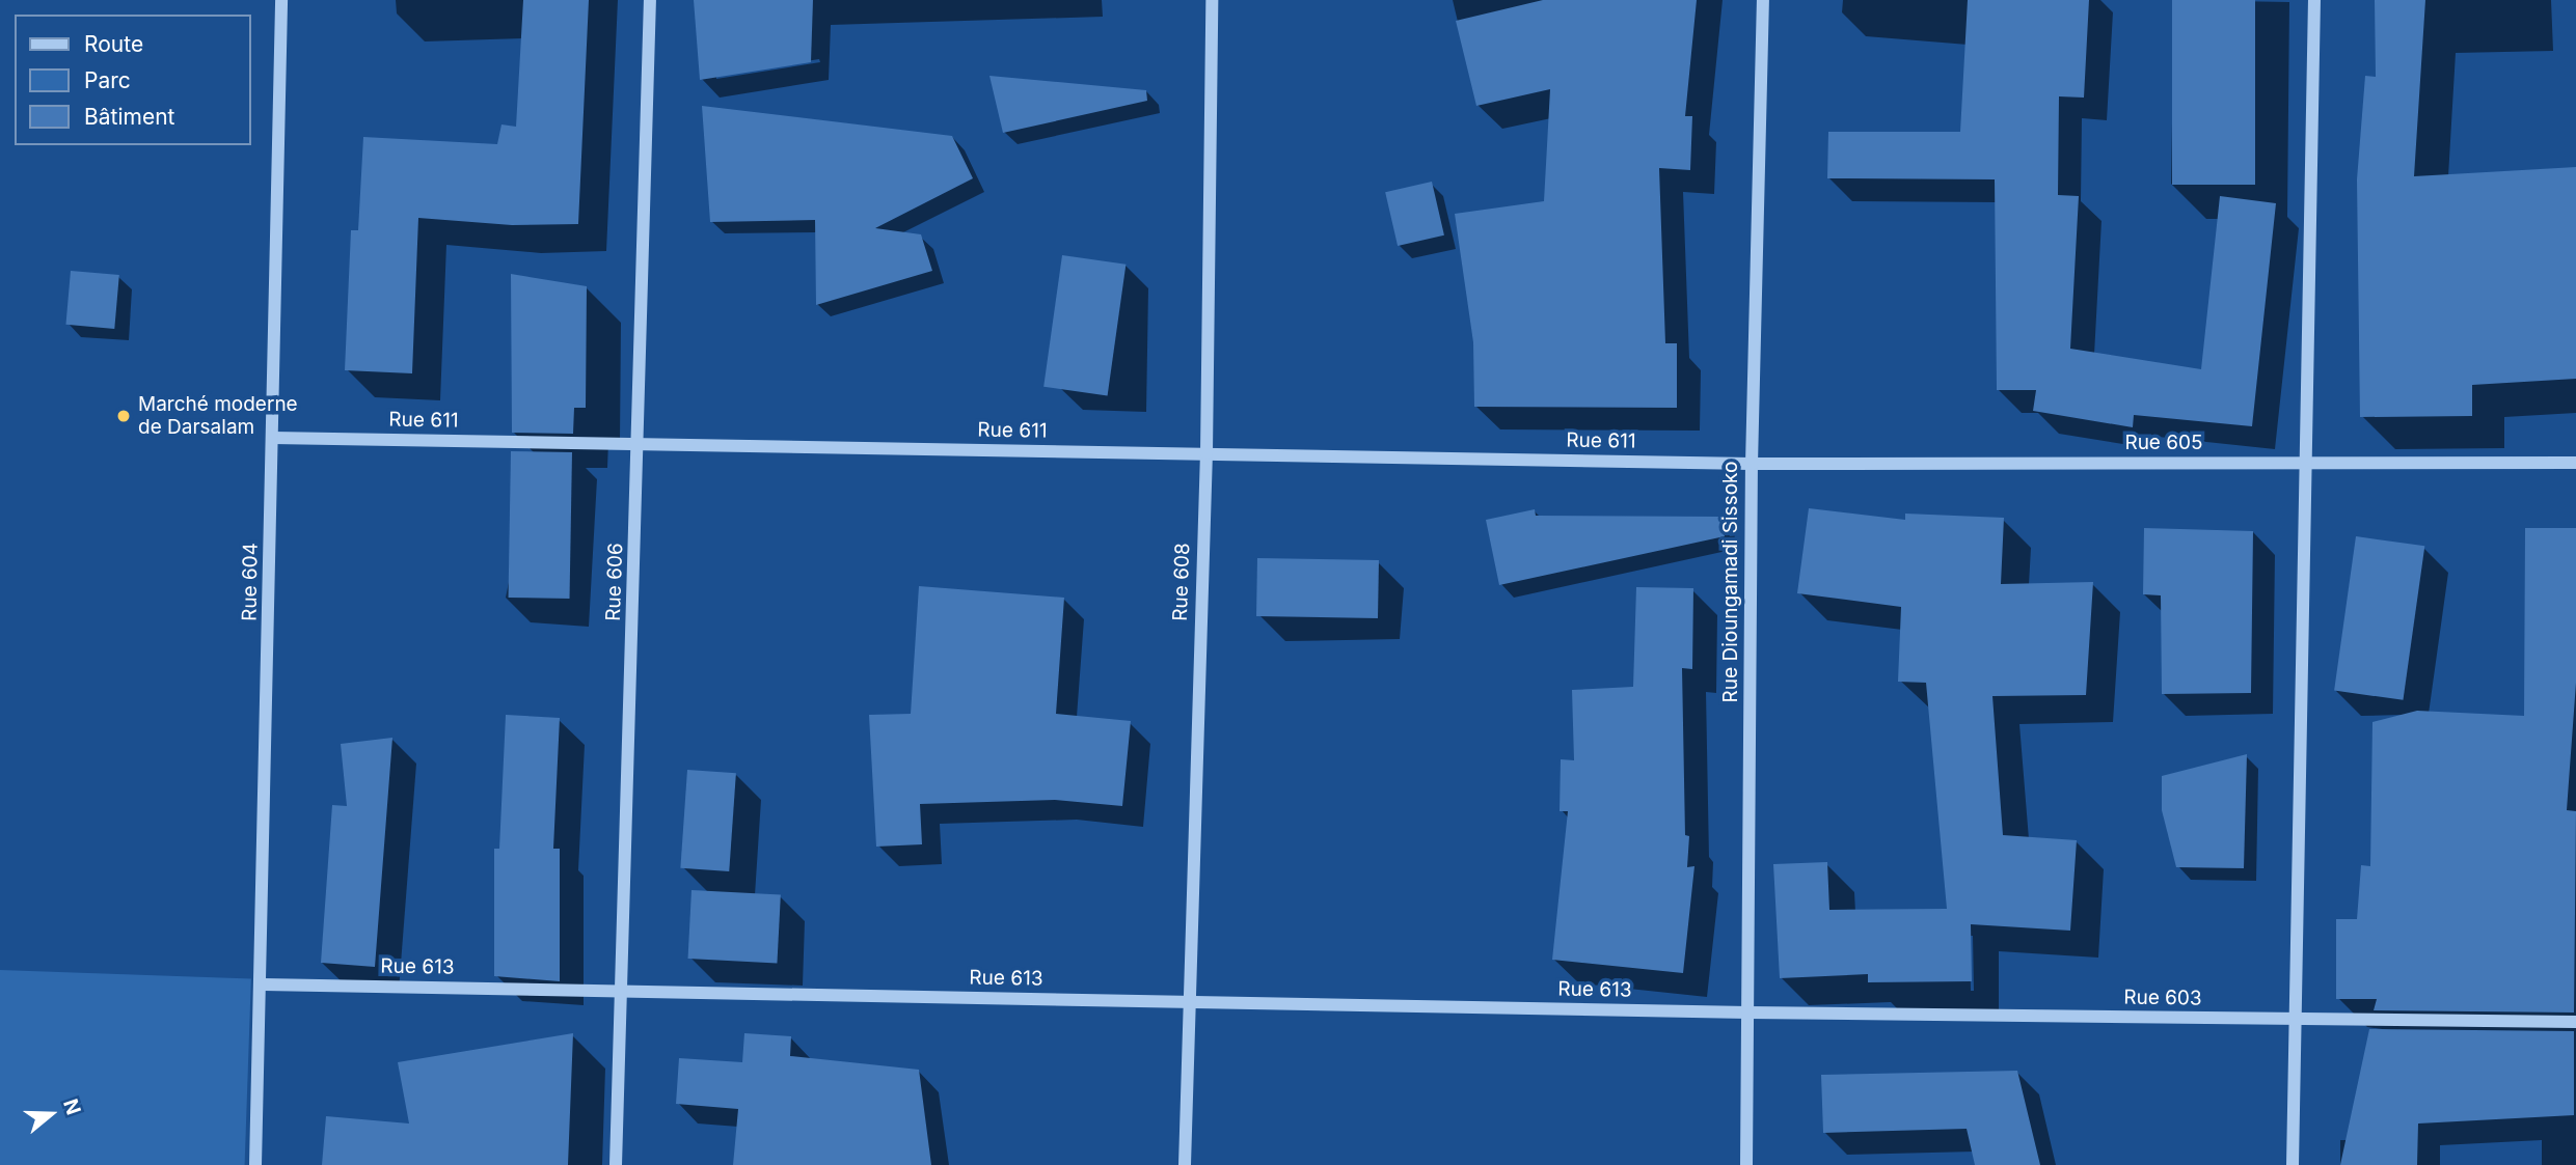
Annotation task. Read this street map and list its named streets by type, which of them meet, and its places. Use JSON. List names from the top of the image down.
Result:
{
  "streets": {
    "street": [
      "Rue 611",
      "Rue 605",
      "Rue 604",
      "Rue 606",
      "Rue 608",
      "Rue Dioungamadi Sissoko",
      "Rue 613",
      "Rue 603"
    ]
  },
  "crossings": [
    ["Rue 611", "Rue 605"],
    ["Rue 611", "Rue 604"],
    ["Rue 611", "Rue 606"],
    ["Rue 611", "Rue 608"],
    ["Rue 611", "Rue Dioungamadi Sissoko"],
    ["Rue 605", "Rue Dioungamadi Sissoko"],
    ["Rue 604", "Rue 613"],
    ["Rue 606", "Rue 613"],
    ["Rue 608", "Rue 613"],
    ["Rue Dioungamadi Sissoko", "Rue 613"],
    ["Rue Dioungamadi Sissoko", "Rue 603"],
    ["Rue 613", "Rue 603"]
  ],
  "places": ["Marché moderne de Darsalam"],
  "legend": ["Route", "Parc", "Bâtiment"],
  "north": "right"
}
